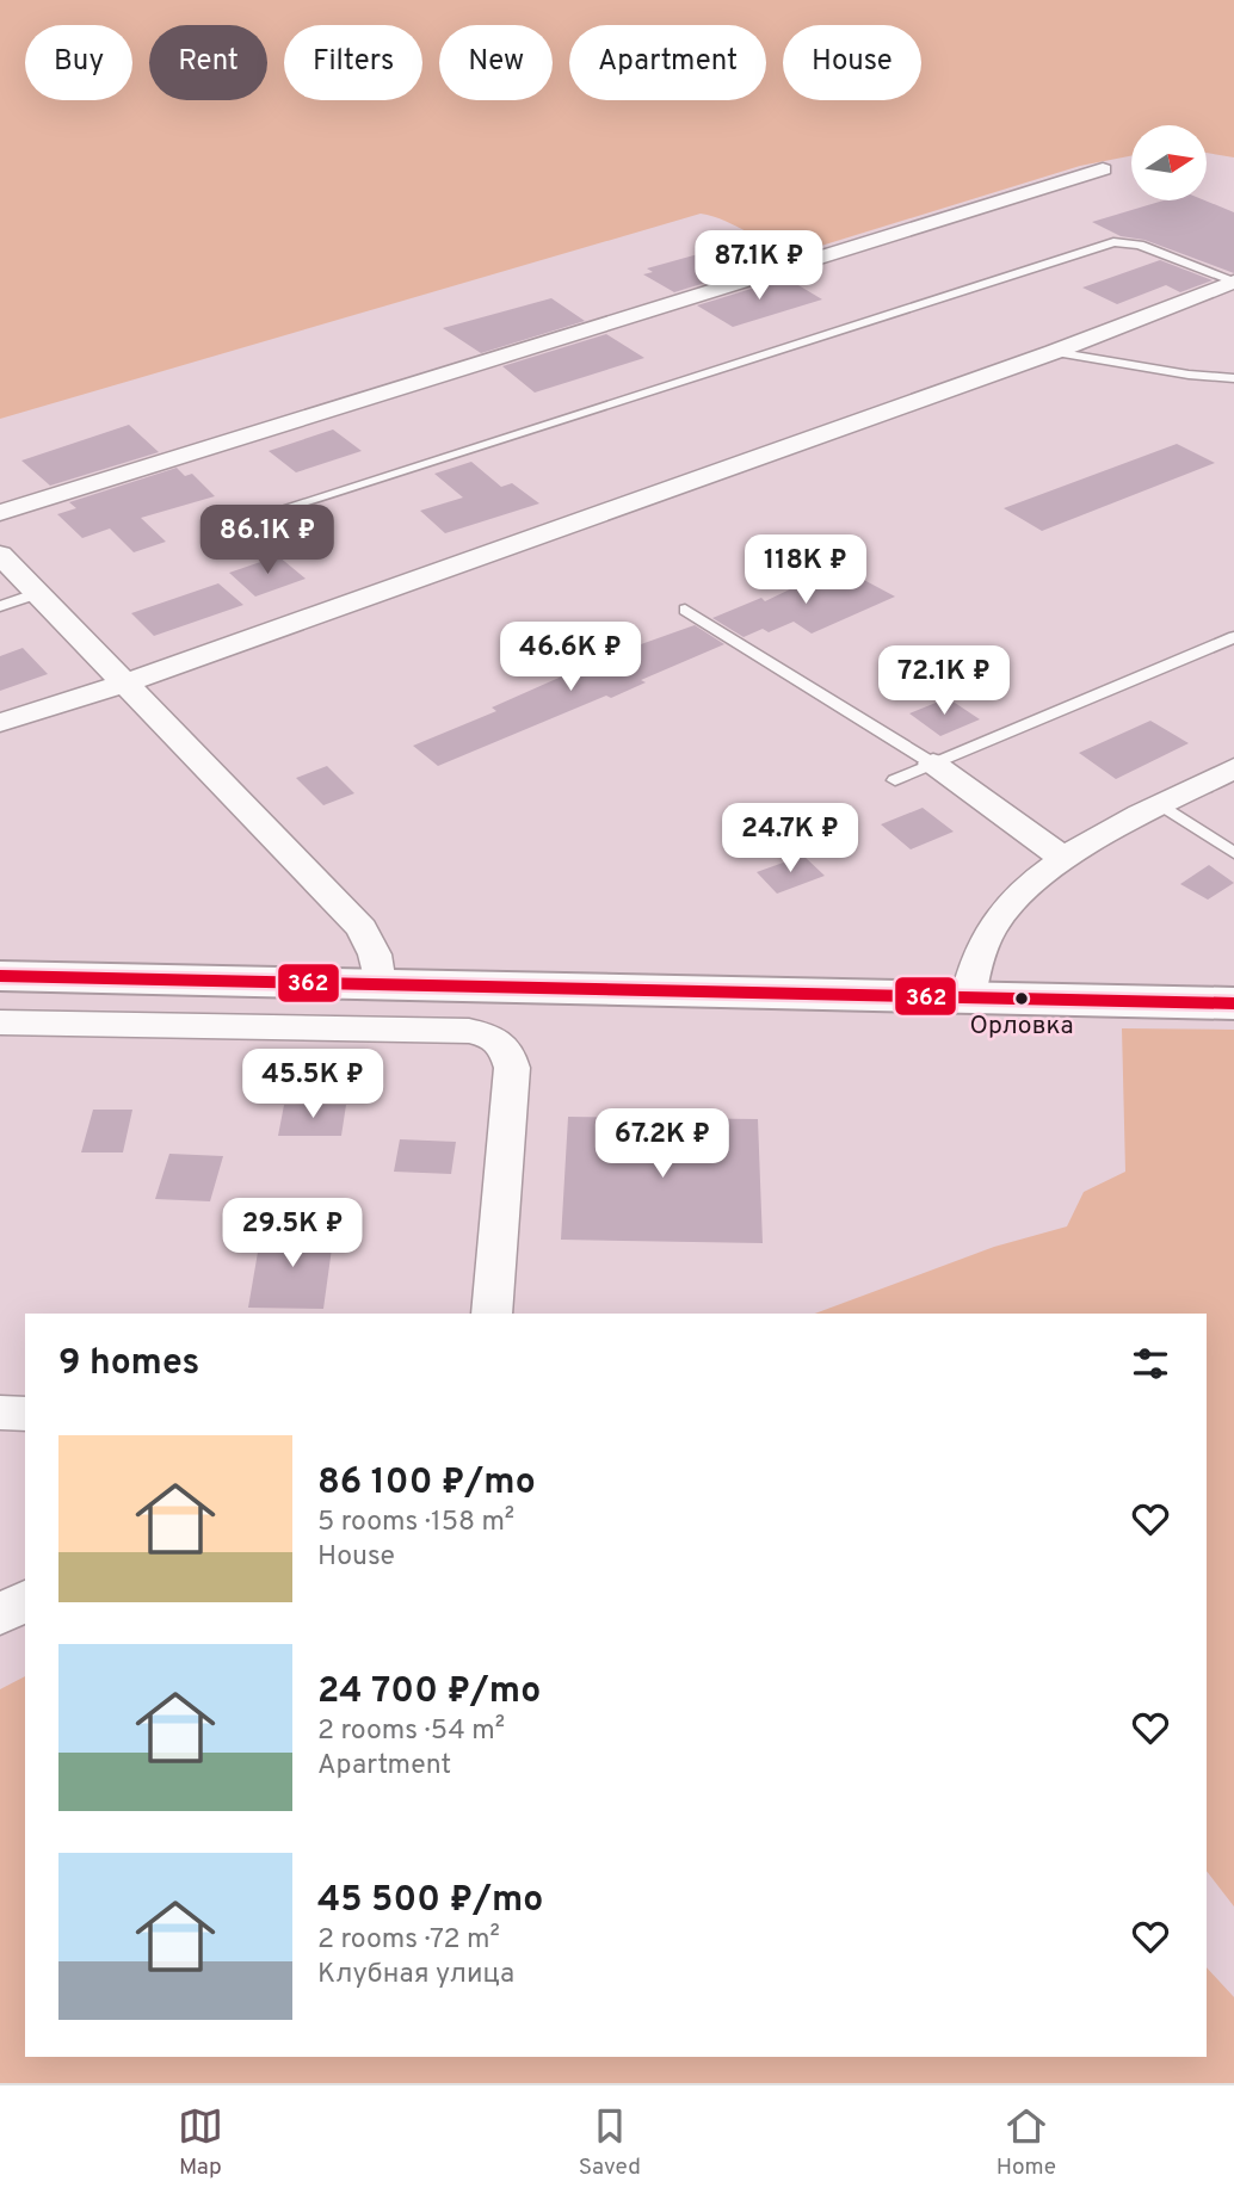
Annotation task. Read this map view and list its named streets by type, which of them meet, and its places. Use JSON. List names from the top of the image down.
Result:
{
  "places": ["Орловка"],
  "lines": ["transit line 362"],
  "north": "right",
  "page": {
    "chip": [
      "Buy",
      "Rent",
      "Filters",
      "New",
      "Apartment",
      "House"
    ],
    "price": [
      "87.1K ₽",
      "86.1K ₽",
      "118K ₽",
      "46.6K ₽",
      "72.1K ₽",
      "24.7K ₽",
      "45.5K ₽",
      "67.2K ₽",
      "29.5K ₽"
    ],
    "heading": "9 homes",
    "list": [
      {
        "name": "86 100 ₽/mo",
        "note": "5 rooms · 158 m² · House"
      },
      {
        "name": "24 700 ₽/mo",
        "note": "2 rooms · 54 m² · Apartment"
      },
      {
        "name": "45 500 ₽/mo",
        "note": "2 rooms · 72 m² · Клубная улица"
      }
    ],
    "tabs": ["Map", "Saved", "Home"]
  }
}
